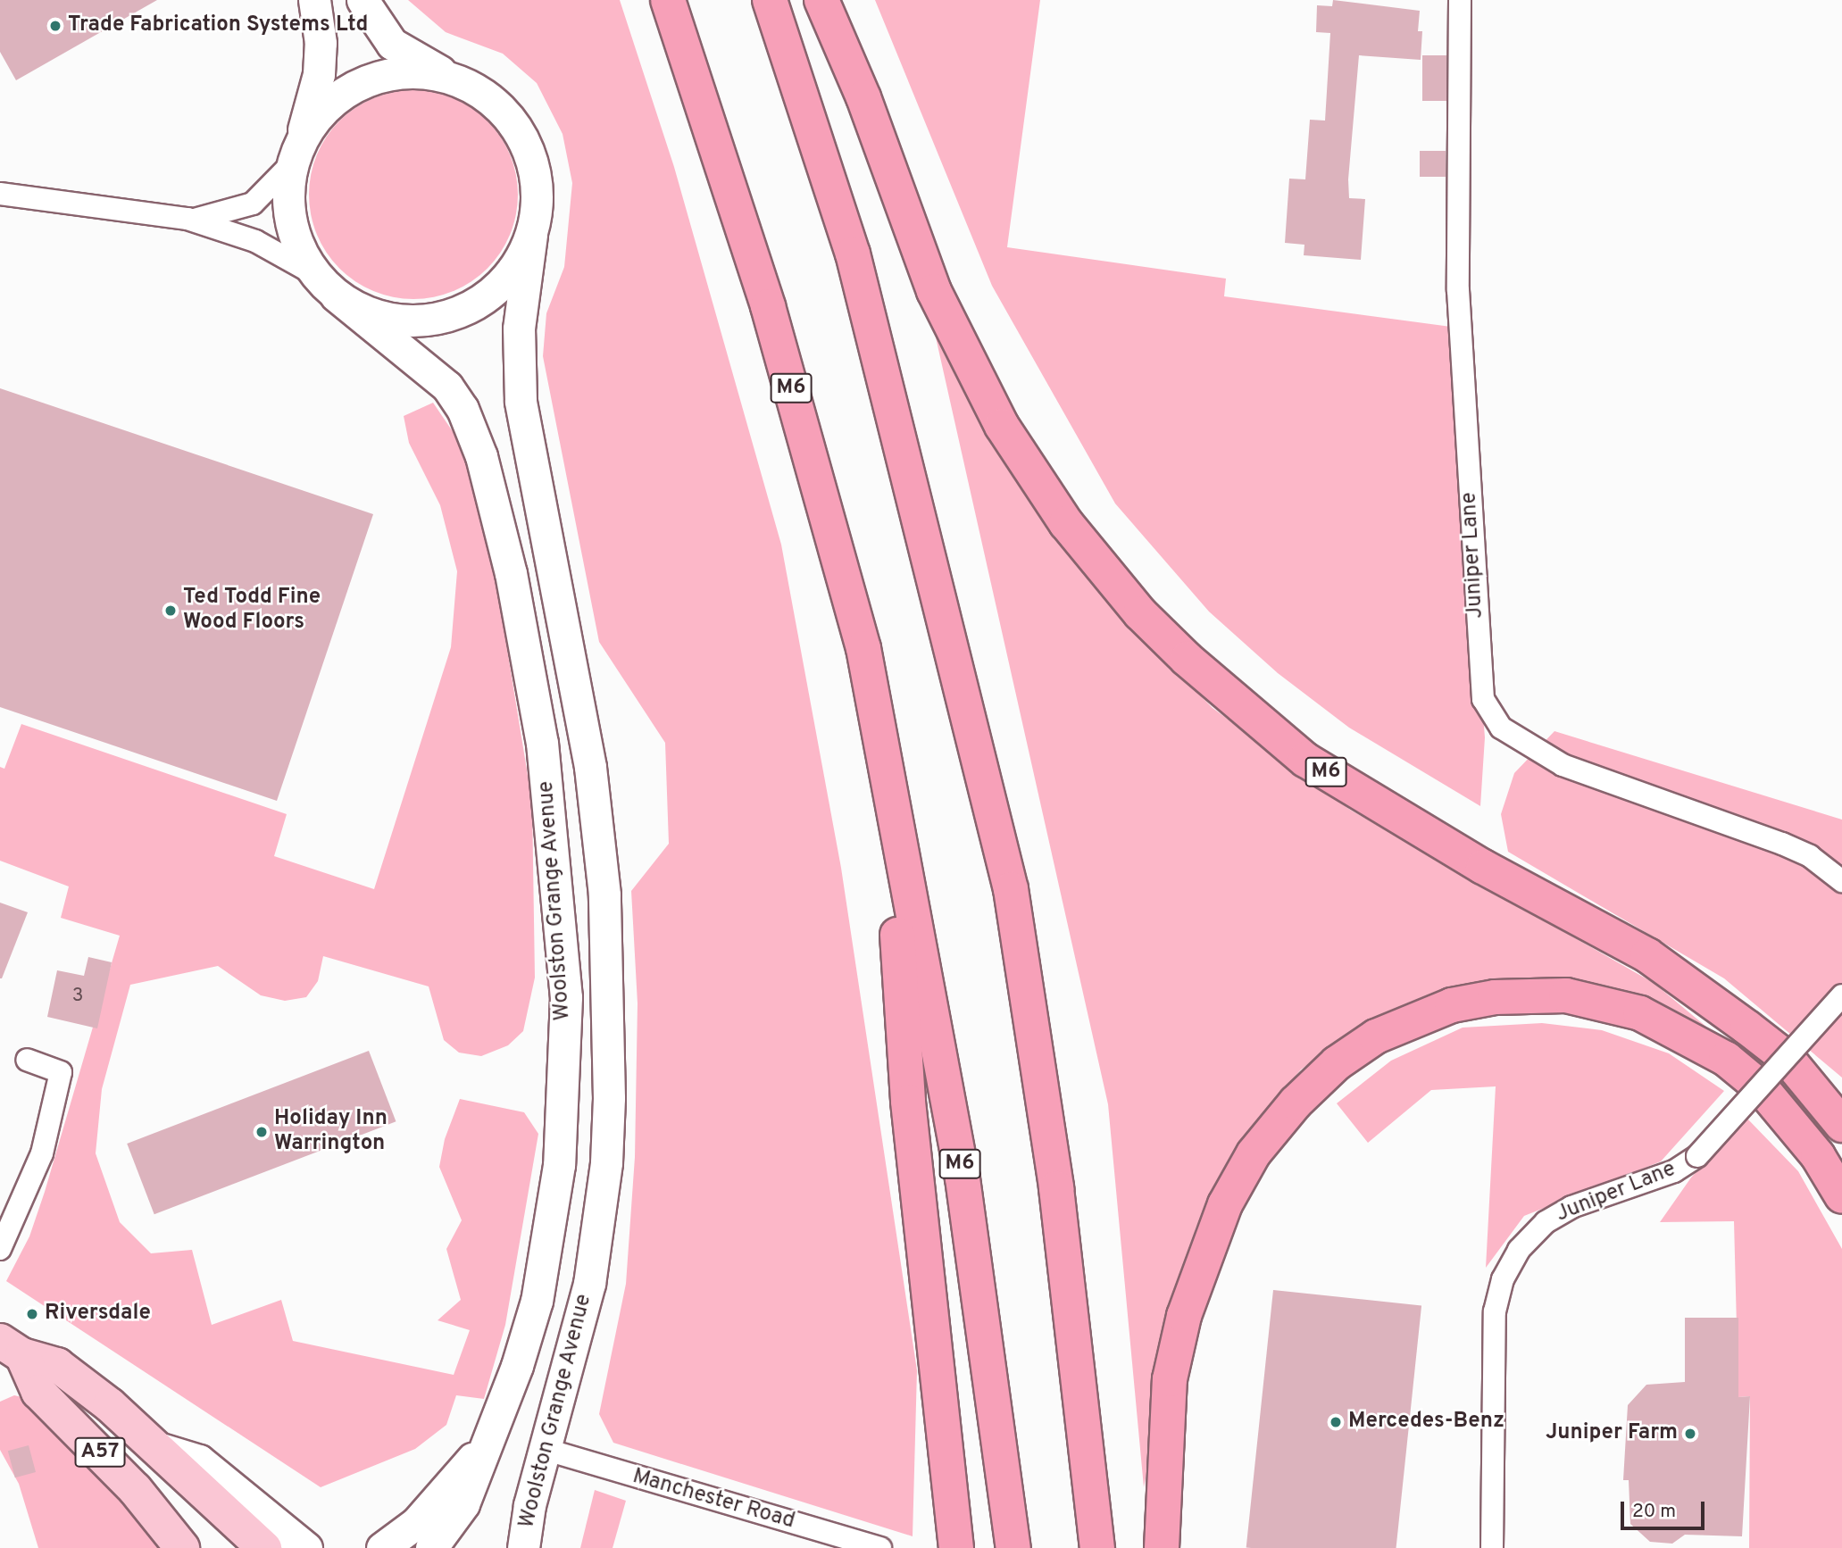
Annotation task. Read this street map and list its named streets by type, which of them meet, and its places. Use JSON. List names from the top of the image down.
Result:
{
  "streets": {
    "highway": ["M6"],
    "main road": ["Woolston Grange Avenue", "A57"],
    "street": ["Juniper Lane", "Manchester Road"]
  },
  "crossings": [
    ["Woolston Grange Avenue", "Manchester Road"]
  ],
  "places": [
    "Trade Fabrication Systems Ltd",
    "Ted Todd Fine Wood Floors",
    "Holiday Inn Warrington",
    "Riversdale",
    "Mercedes-Benz",
    "Juniper Farm"
  ],
  "house_numbers": ["3"],
  "scale_bar": "20 m"
}
